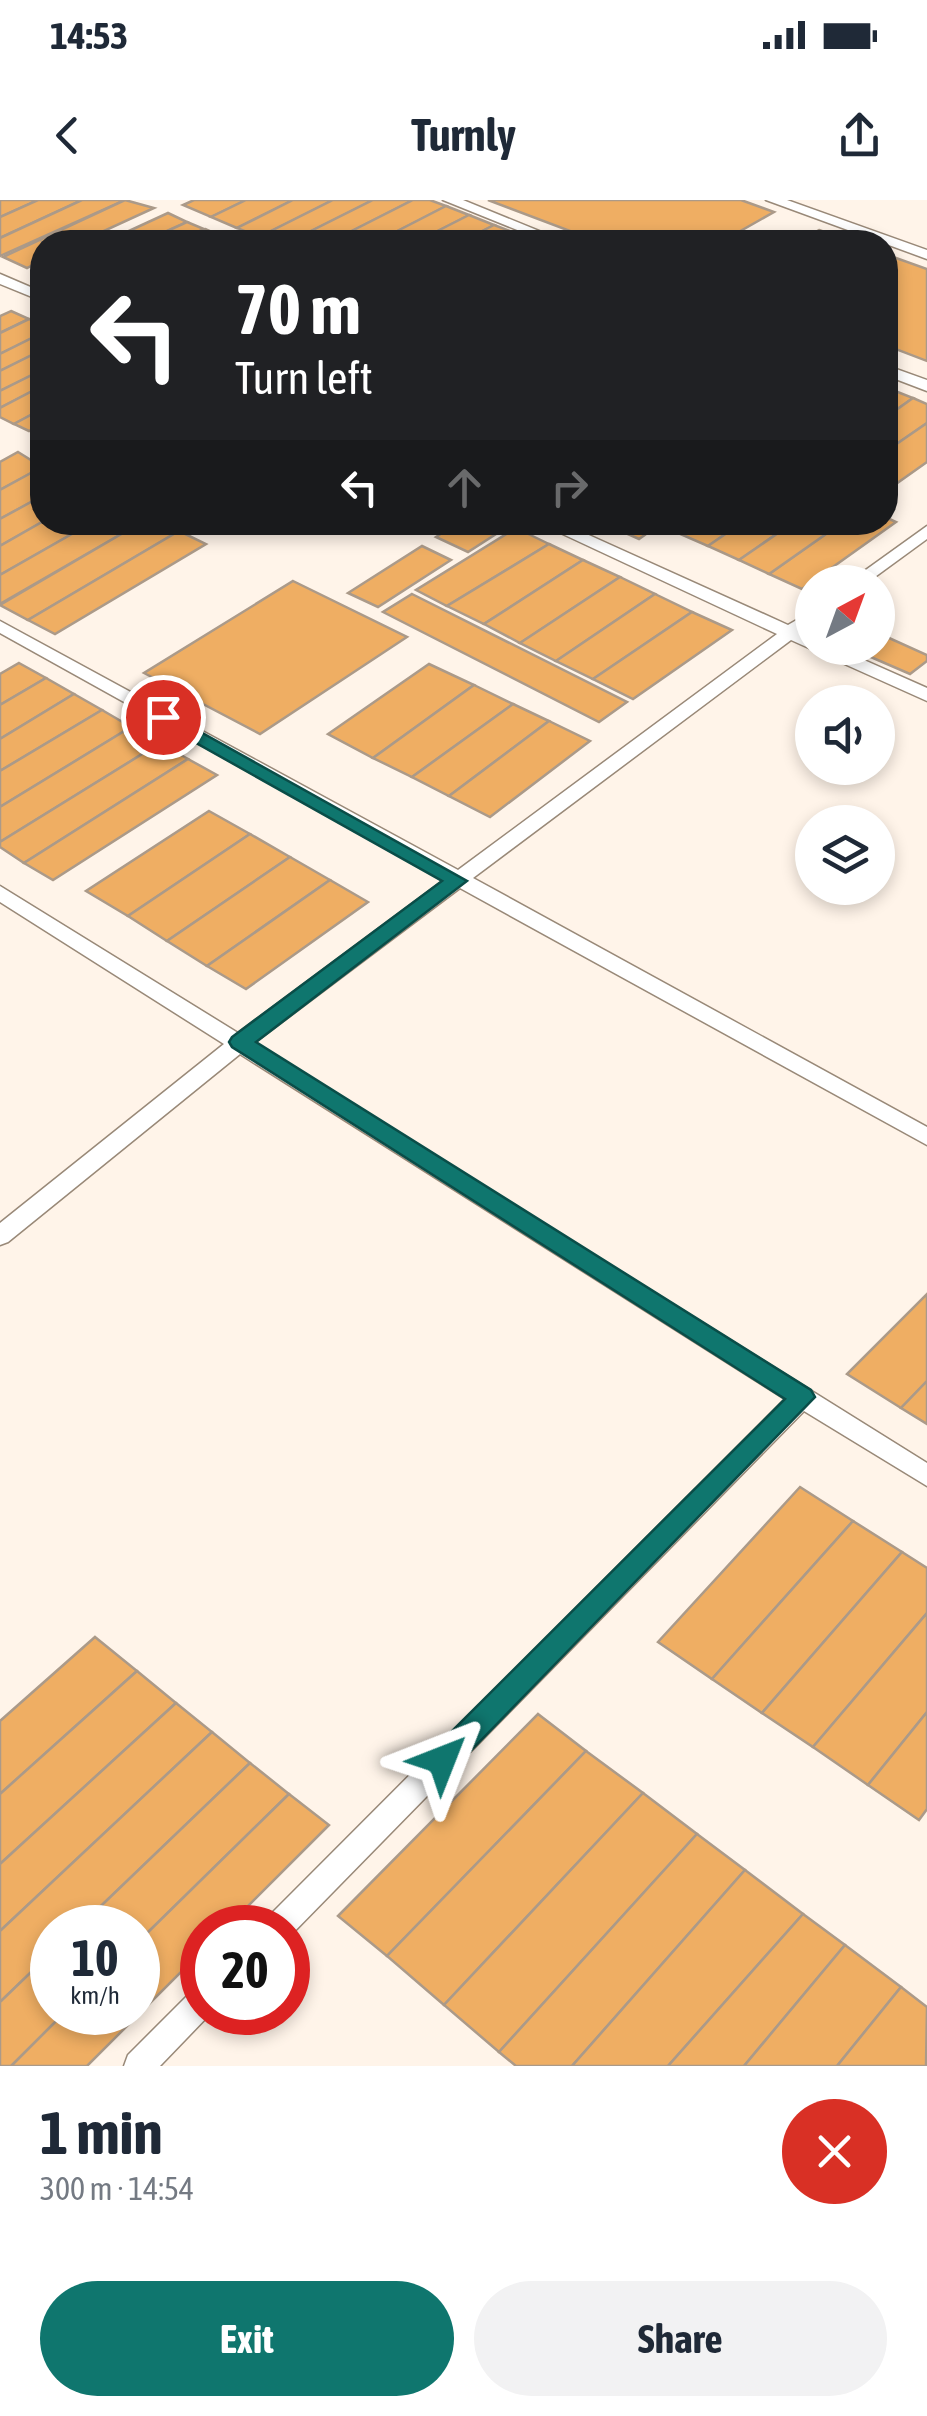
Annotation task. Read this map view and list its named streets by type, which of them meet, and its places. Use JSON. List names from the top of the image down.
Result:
{
  "north": "top right",
  "page": {
    "status": "14:53",
    "header": "Turnly",
    "turn": ["70 m", "Turn left"],
    "speed": "10 km/h",
    "limit": "20",
    "heading": ["1 min", "300 m · 14:54"],
    "buttons": ["Exit", "Share"]
  }
}
